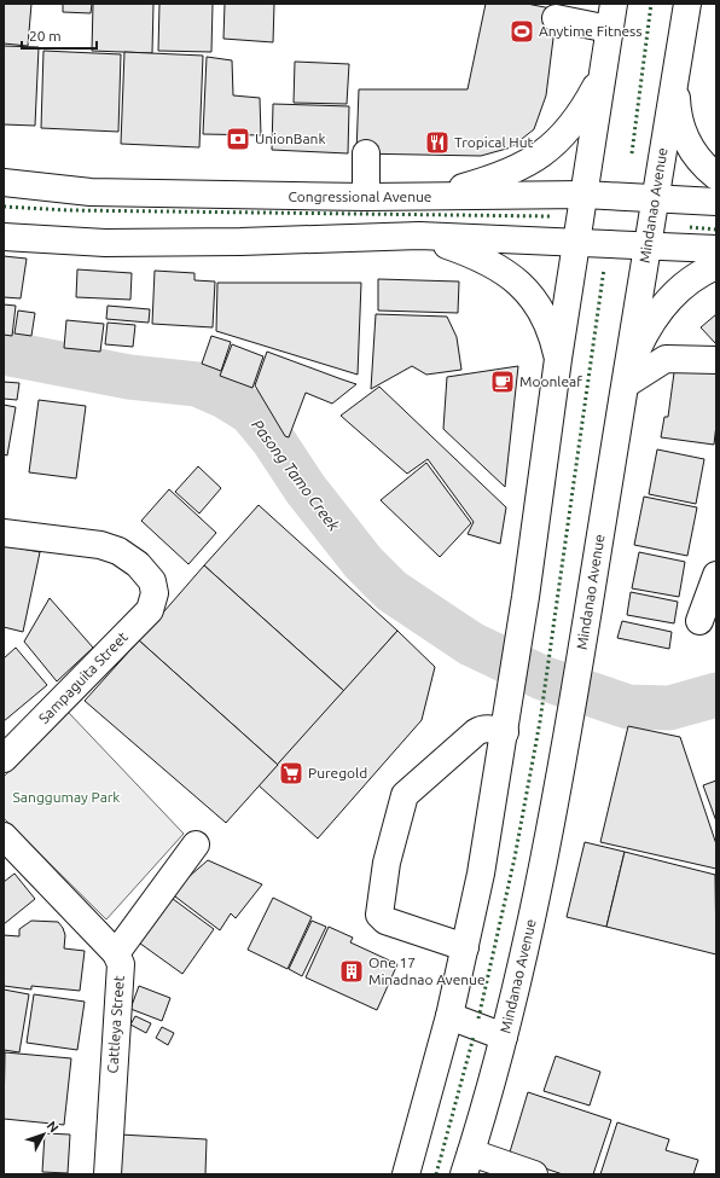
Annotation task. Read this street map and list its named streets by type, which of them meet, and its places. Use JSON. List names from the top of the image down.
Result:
{
  "streets": {
    "main road": [
      "Congressional Avenue",
      "Mindanao Avenue",
      "Sampaguita Street",
      "Cattleya Street"
    ]
  },
  "crossings": [
    ["Congressional Avenue", "Mindanao Avenue"]
  ],
  "water": ["Pasong Tamo Creek"],
  "parks": ["Sanggumay Park"],
  "places": {
    "sports": ["Anytime Fitness"],
    "bank": ["UnionBank"],
    "restaurant": ["Tropical Hut"],
    "cafe": ["Moonleaf"],
    "supermarket": ["Puregold"],
    "building": ["One 17 Minadnao Avenue"]
  },
  "scale_bar": "20 m",
  "north": "top right"
}
